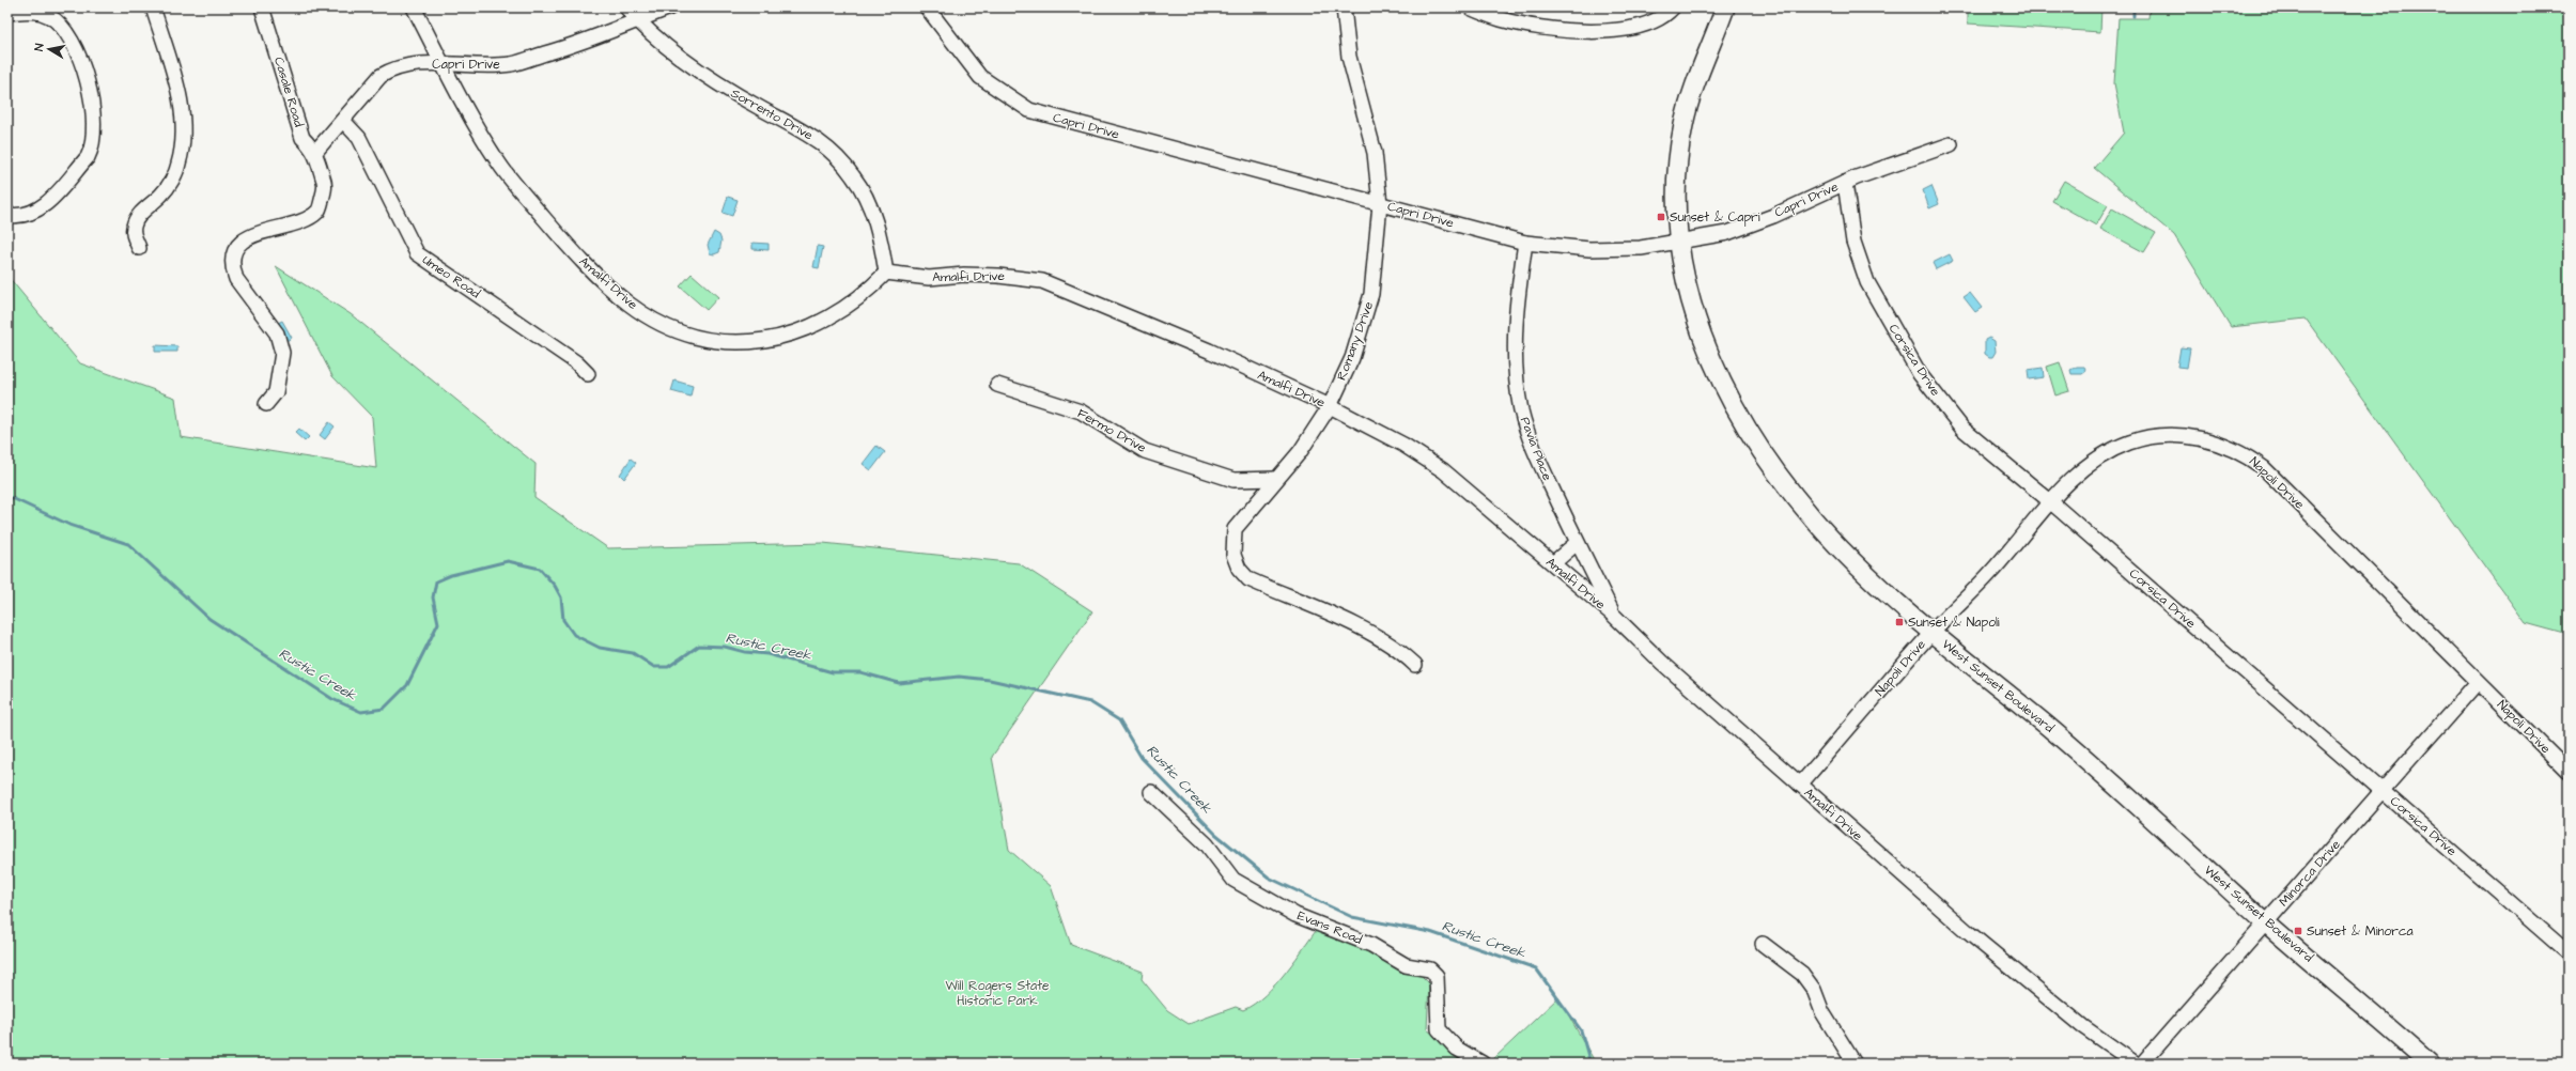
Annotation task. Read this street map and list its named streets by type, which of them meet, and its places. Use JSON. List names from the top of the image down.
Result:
{
  "streets": {
    "main road": ["West Sunset Boulevard"],
    "street": [
      "Capri Drive",
      "Casale Road",
      "Sorrento Drive",
      "Umeo Road",
      "Amalfi Drive",
      "Romany Drive",
      "Corsica Drive",
      "Fermo Drive",
      "Pavia Place",
      "Napoli Drive",
      "Minorca Drive",
      "Evans Road"
    ]
  },
  "crossings": [
    ["Capri Drive", "Casale Road"],
    ["Capri Drive", "Sorrento Drive"],
    ["Capri Drive", "Umeo Road"],
    ["Capri Drive", "Amalfi Drive"],
    ["Capri Drive", "Romany Drive"],
    ["Capri Drive", "Corsica Drive"],
    ["Capri Drive", "Pavia Place"],
    ["Capri Drive", "West Sunset Boulevard"],
    ["Sorrento Drive", "Amalfi Drive"],
    ["Amalfi Drive", "Romany Drive"],
    ["Amalfi Drive", "Pavia Place"],
    ["Amalfi Drive", "Napoli Drive"],
    ["Romany Drive", "Fermo Drive"],
    ["Corsica Drive", "Napoli Drive"],
    ["Corsica Drive", "Minorca Drive"],
    ["Napoli Drive", "West Sunset Boulevard"],
    ["Napoli Drive", "Minorca Drive"],
    ["West Sunset Boulevard", "Minorca Drive"]
  ],
  "water": ["Rustic Creek"],
  "parks": ["Will Rogers State Historic Park"],
  "places": {
    "transit": ["Sunset & Capri", "Sunset & Napoli", "Sunset & Minorca"]
  },
  "north": "left"
}
